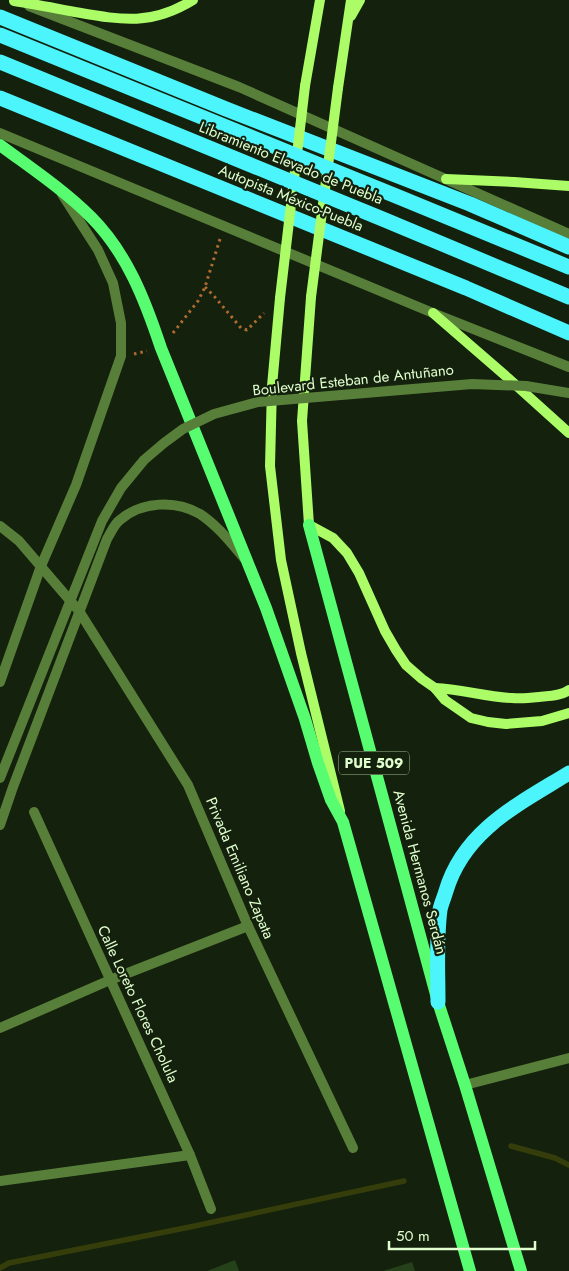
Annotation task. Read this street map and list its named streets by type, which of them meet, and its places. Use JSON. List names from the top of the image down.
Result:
{
  "streets": {
    "highway": ["Libramiento Elevado de Puebla", "Autopista México-Puebla"],
    "main road": ["PUE 509", "Avenida Hermanos Serdán"],
    "street": ["Boulevard Esteban de Antuñano", "Privada Emiliano Zapata", "Calle Loreto Flores Cholula"]
  },
  "crossings": [
    ["PUE 509", "Avenida Hermanos Serdán"]
  ],
  "scale_bar": "50 m"
}
